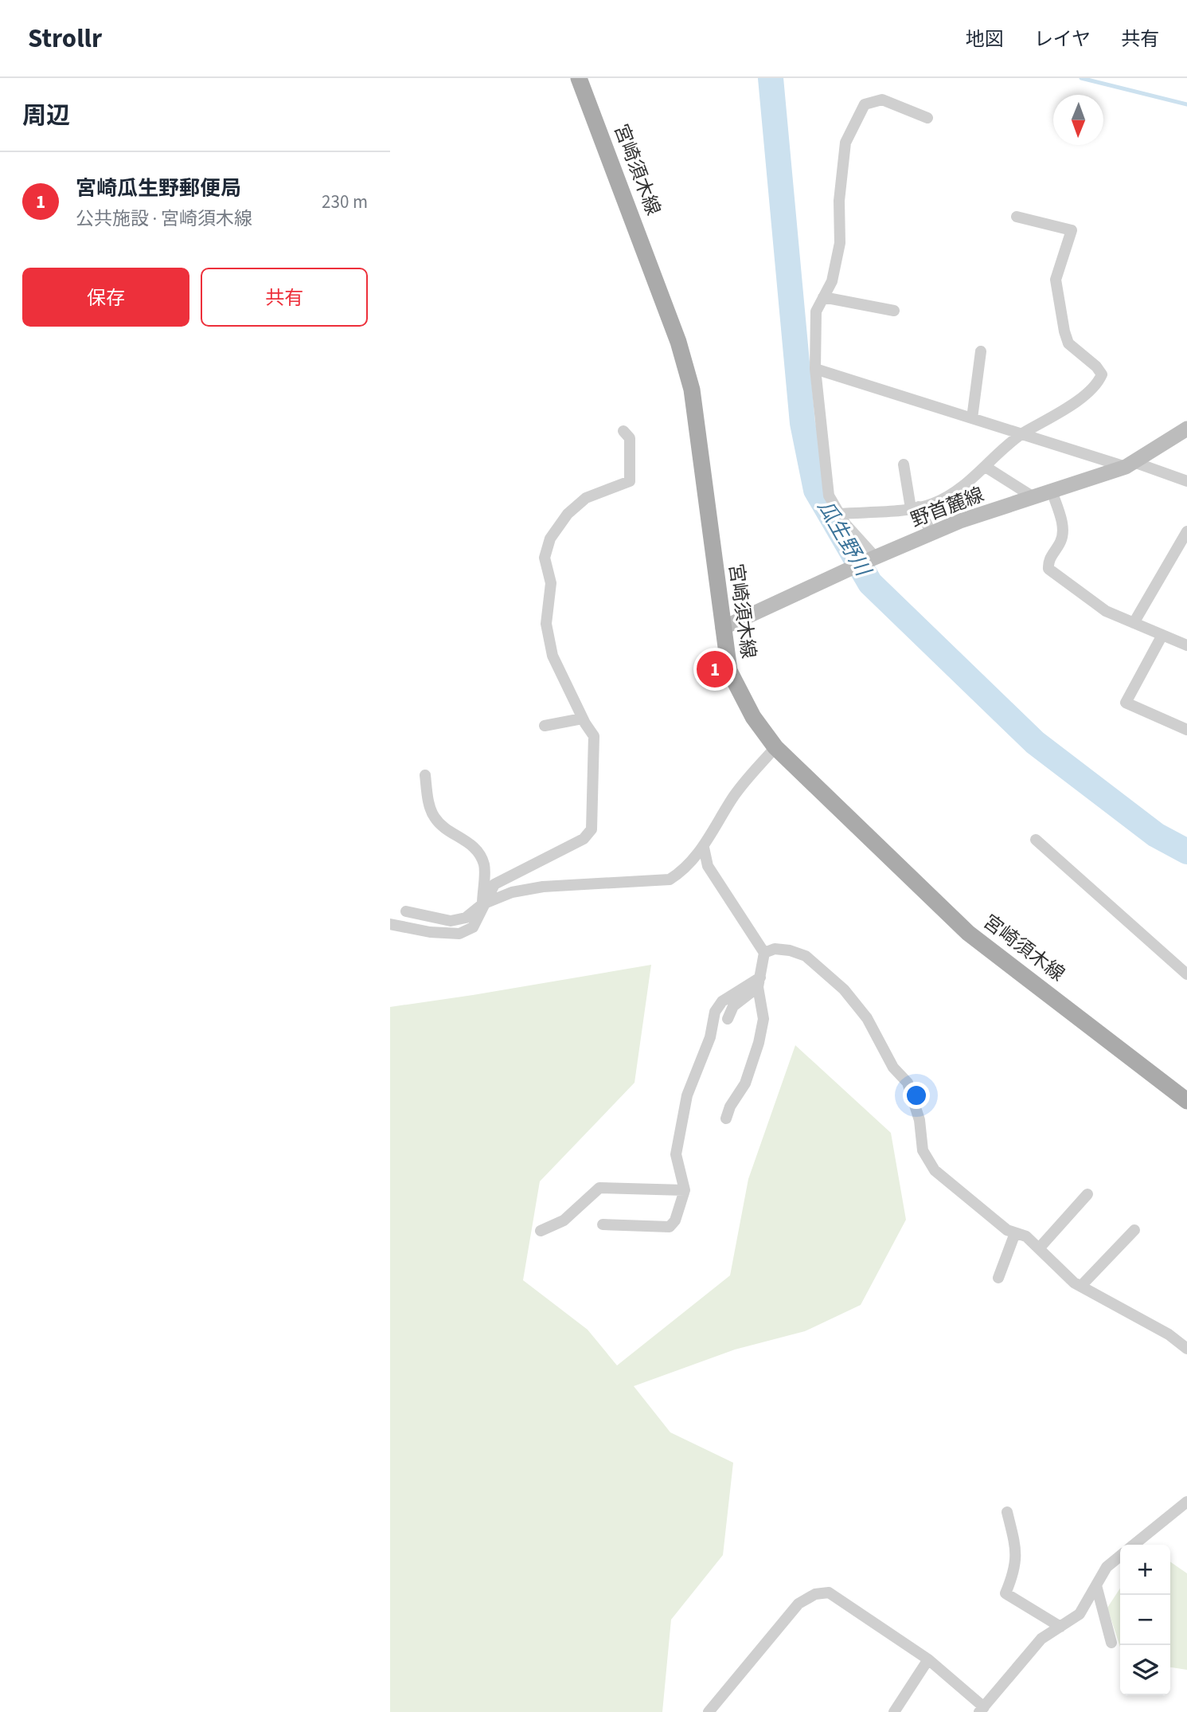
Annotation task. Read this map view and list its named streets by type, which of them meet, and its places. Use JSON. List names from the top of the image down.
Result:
{
  "streets": {
    "main road": ["宮崎須木線", "野首麓線"]
  },
  "crossings": [
    ["宮崎須木線", "野首麓線"]
  ],
  "water": ["瓜生野川"],
  "north": "bottom",
  "page": {
    "header": "Strollr",
    "nav": ["地図", "レイヤ", "共有"],
    "heading": "周辺",
    "list": [
      {
        "mark": "1",
        "name": "宮崎瓜生野郵便局",
        "note": "公共施設 · 宮崎須木線",
        "value": "230 m"
      }
    ],
    "buttons": ["保存", "共有"],
    "pins": "1",
    "map_buttons": ["+", "−"]
  }
}
